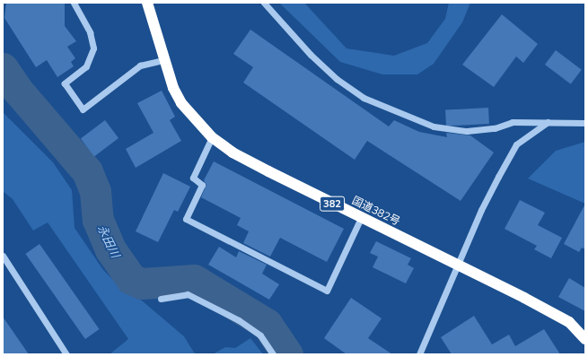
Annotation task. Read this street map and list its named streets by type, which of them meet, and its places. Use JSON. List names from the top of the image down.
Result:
{
  "streets": {
    "highway": ["382", "国道382号"]
  },
  "water": ["永田川"]
}
